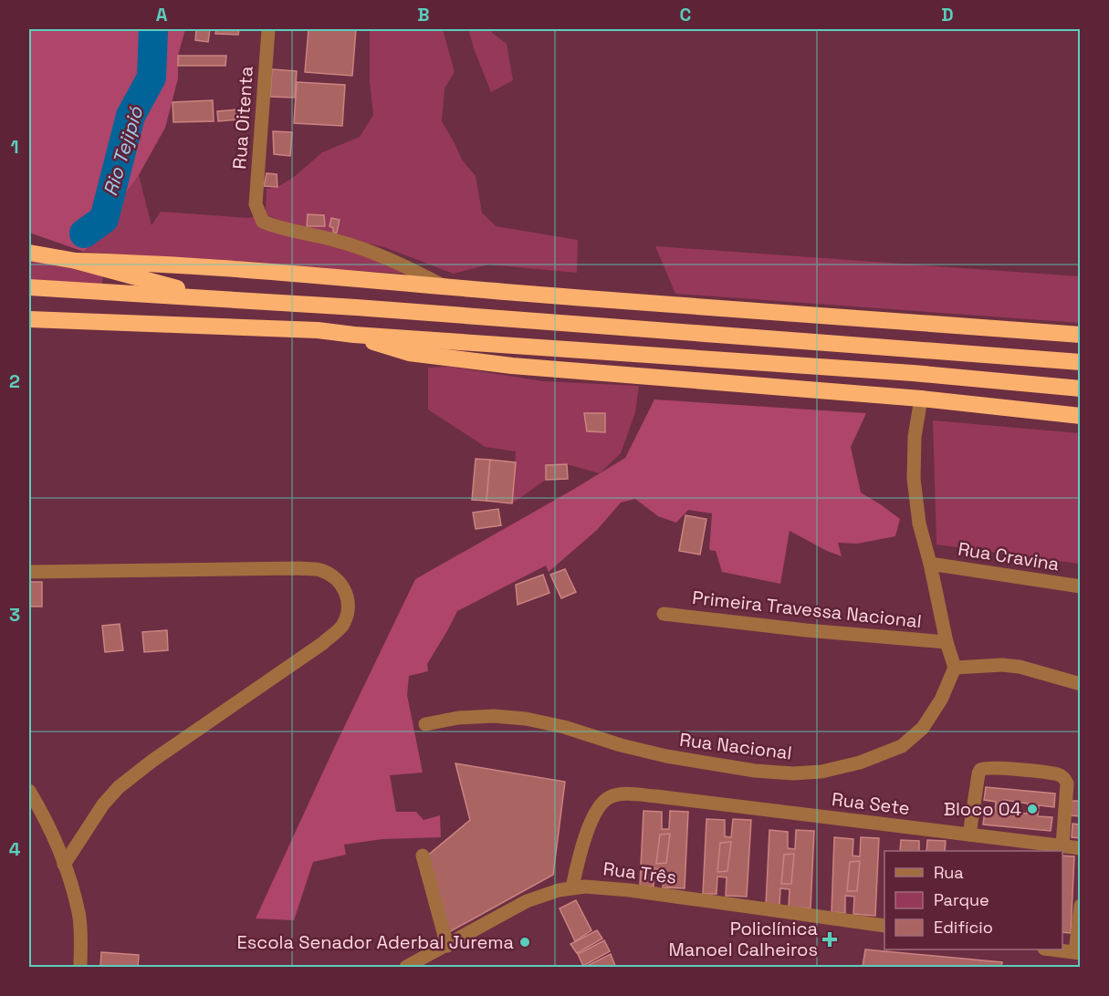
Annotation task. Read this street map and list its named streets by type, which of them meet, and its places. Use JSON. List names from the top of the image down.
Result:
{
  "streets": {
    "street": [
      "Rua Oitenta",
      "Rua Cravina",
      "Primeira Travessa Nacional",
      "Rua Nacional",
      "Rua Sete",
      "Rua Três"
    ]
  },
  "crossings": [
    ["Rua Sete", "Rua Três"]
  ],
  "water": ["Rio Tejipió"],
  "places": {
    "other": ["Bloco 04", "Escola Senador Aderbal Jurema"],
    "health": ["Policlínica Manoel Calheiros"]
  },
  "legend": ["Rua", "Parque", "Edifício"],
  "grid": {
    "columns": [
      "A",
      "B",
      "C",
      "D"
    ],
    "rows": [
      "1",
      "2",
      "3",
      "4"
    ]
  }
}
